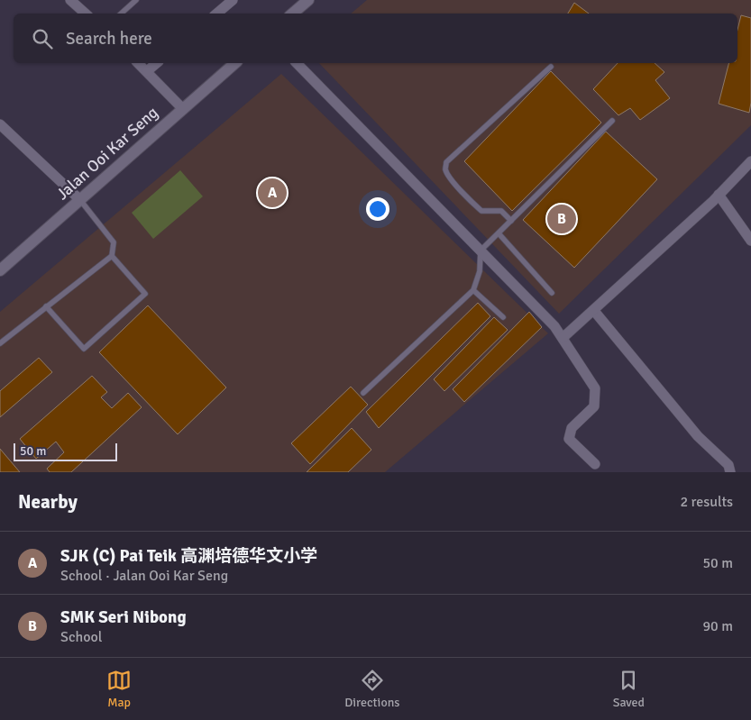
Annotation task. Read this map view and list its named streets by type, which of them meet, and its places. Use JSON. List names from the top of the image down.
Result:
{
  "streets": {
    "main road": ["Jalan Ooi Kar Seng"]
  },
  "scale_bar": "50 m",
  "page": {
    "search": "Search here",
    "pins": ["A", "B"],
    "scale": "50 m",
    "heading": ["Nearby", "2 results"],
    "list": [
      {
        "mark": "A",
        "name": "SJK (C) Pai Teik 高渊培德华文小学",
        "note": "School · Jalan Ooi Kar Seng",
        "value": "50 m"
      },
      {
        "mark": "B",
        "name": "SMK Seri Nibong",
        "note": "School",
        "value": "90 m"
      }
    ],
    "nav": ["Map", "Directions", "Saved"]
  }
}
